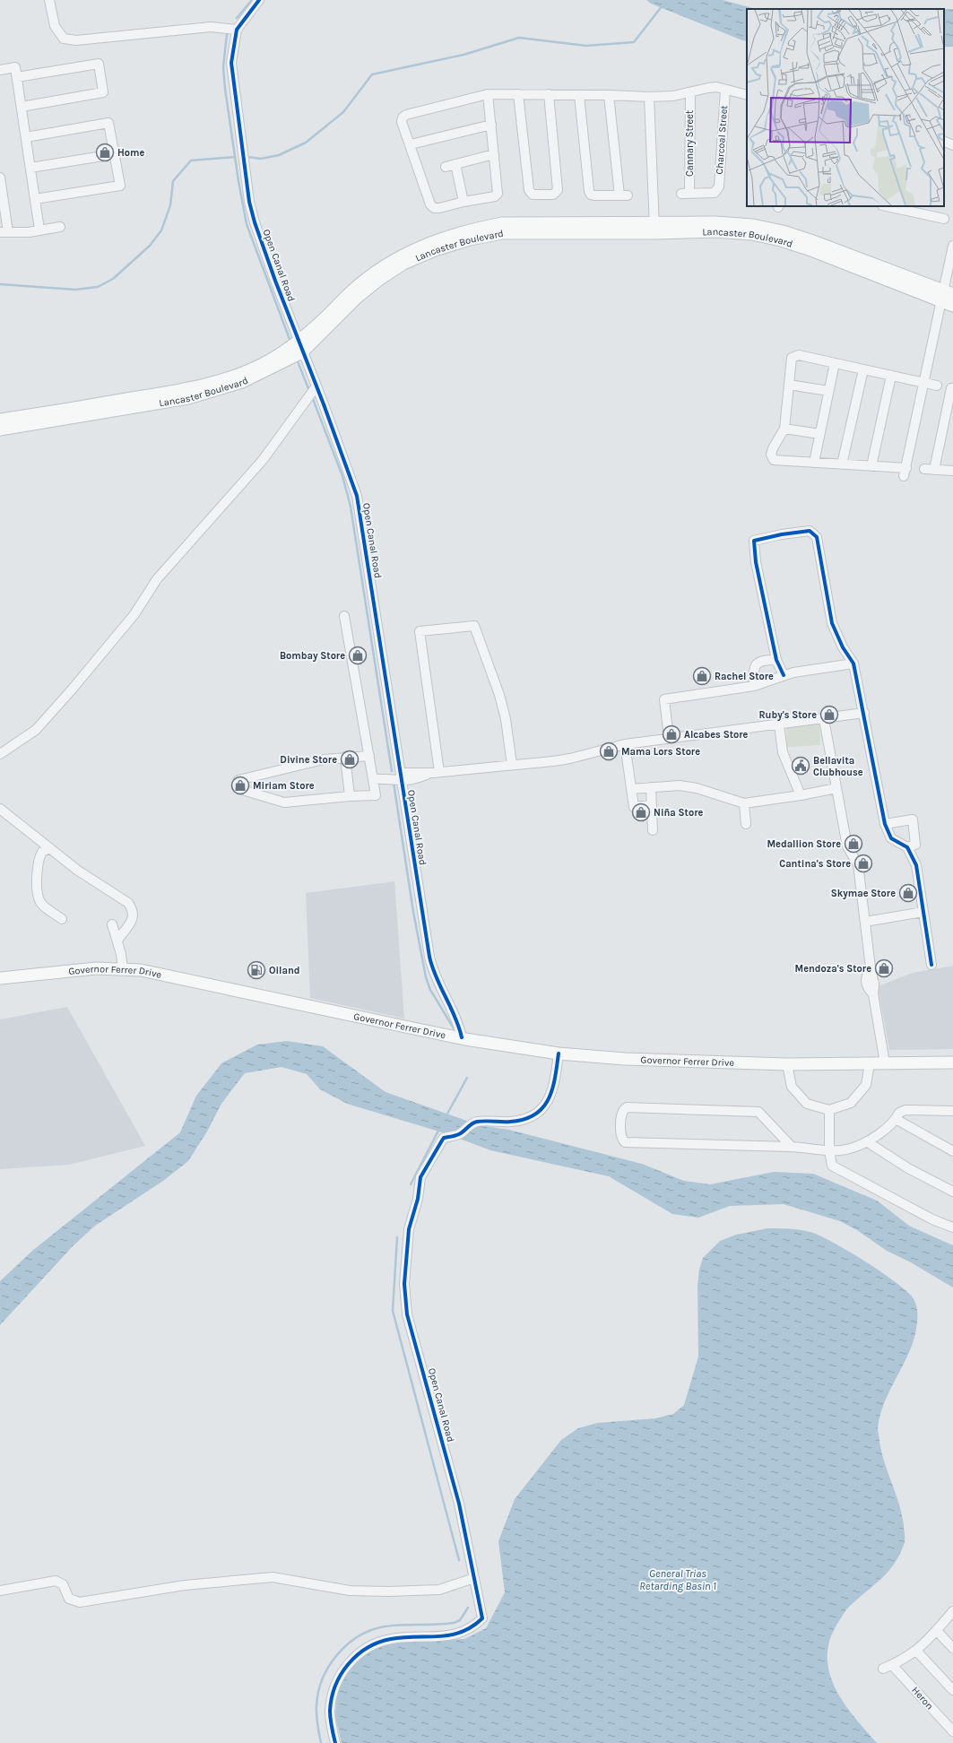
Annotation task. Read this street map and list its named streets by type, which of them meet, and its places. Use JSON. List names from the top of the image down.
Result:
{
  "streets": {
    "main road": ["Lancaster Boulevard", "Governor Ferrer Drive"],
    "street": [
      "Charcoal Street",
      "Cannary Street",
      "Open Canal Road",
      "Heron"
    ]
  },
  "crossings": [
    ["Charcoal Street", "Cannary Street"],
    ["Lancaster Boulevard", "Open Canal Road"],
    ["Open Canal Road", "Governor Ferrer Drive"]
  ],
  "water": ["General Trias Retarding Basin 1"],
  "places": {
    "shop": [
      "Home",
      "Bombay Store",
      "Rachel Store",
      "Ruby's Store",
      "Alcabes Store",
      "Mama Lors Store",
      "Divine Store",
      "Miriam Store",
      "Niña Store",
      "Medallion Store",
      "Cantina's Store",
      "Skymae Store",
      "Mendoza's Store"
    ],
    "public building": ["Bellavita Clubhouse"],
    "fuel station": ["Oiland"]
  }
}
